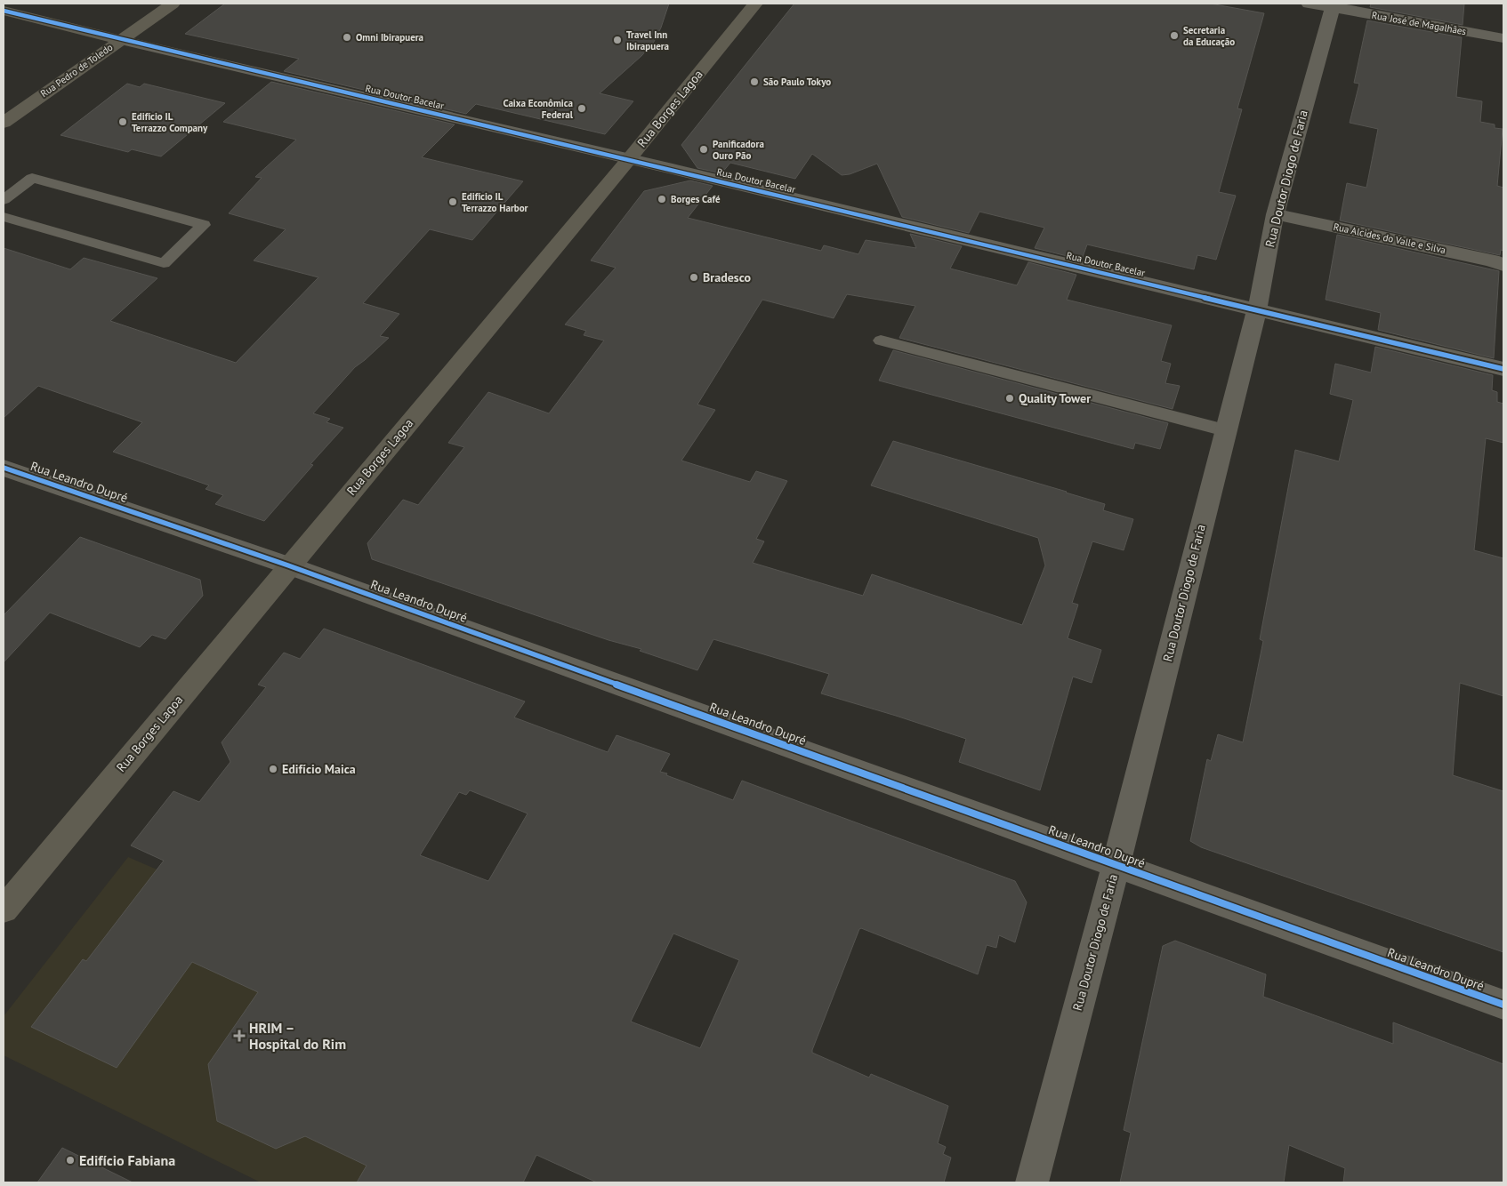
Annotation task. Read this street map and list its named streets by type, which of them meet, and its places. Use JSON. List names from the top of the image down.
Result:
{
  "streets": {
    "street": [
      "Rua José de Magalhães",
      "Rua Pedro de Toledo",
      "Rua Doutor Bacelar",
      "Rua Borges Lagoa",
      "Rua Doutor Diogo de Faria",
      "Rua Alcides do Valle e Silva",
      "Rua Leandro Dupré"
    ]
  },
  "crossings": [
    ["Rua José de Magalhães", "Rua Doutor Diogo de Faria"],
    ["Rua Pedro de Toledo", "Rua Doutor Bacelar"],
    ["Rua Doutor Bacelar", "Rua Borges Lagoa"],
    ["Rua Doutor Bacelar", "Rua Doutor Diogo de Faria"],
    ["Rua Borges Lagoa", "Rua Leandro Dupré"],
    ["Rua Doutor Diogo de Faria", "Rua Alcides do Valle e Silva"],
    ["Rua Doutor Diogo de Faria", "Rua Leandro Dupré"]
  ],
  "places": {
    "other": [
      "Secretaria da Educação",
      "Omni Ibirapuera",
      "Travel Inn Ibirapuera",
      "São Paulo Tokyo",
      "Caixa Econômica Federal",
      "Edifício IL Terrazzo Company",
      "Panificadora Ouro Pão",
      "Borges Café",
      "Edifício IL Terrazzo Harbor",
      "Bradesco",
      "Quality Tower",
      "Edifício Maica",
      "Edifício Fabiana"
    ],
    "health": ["HRIM – Hospital do Rim"]
  }
}
